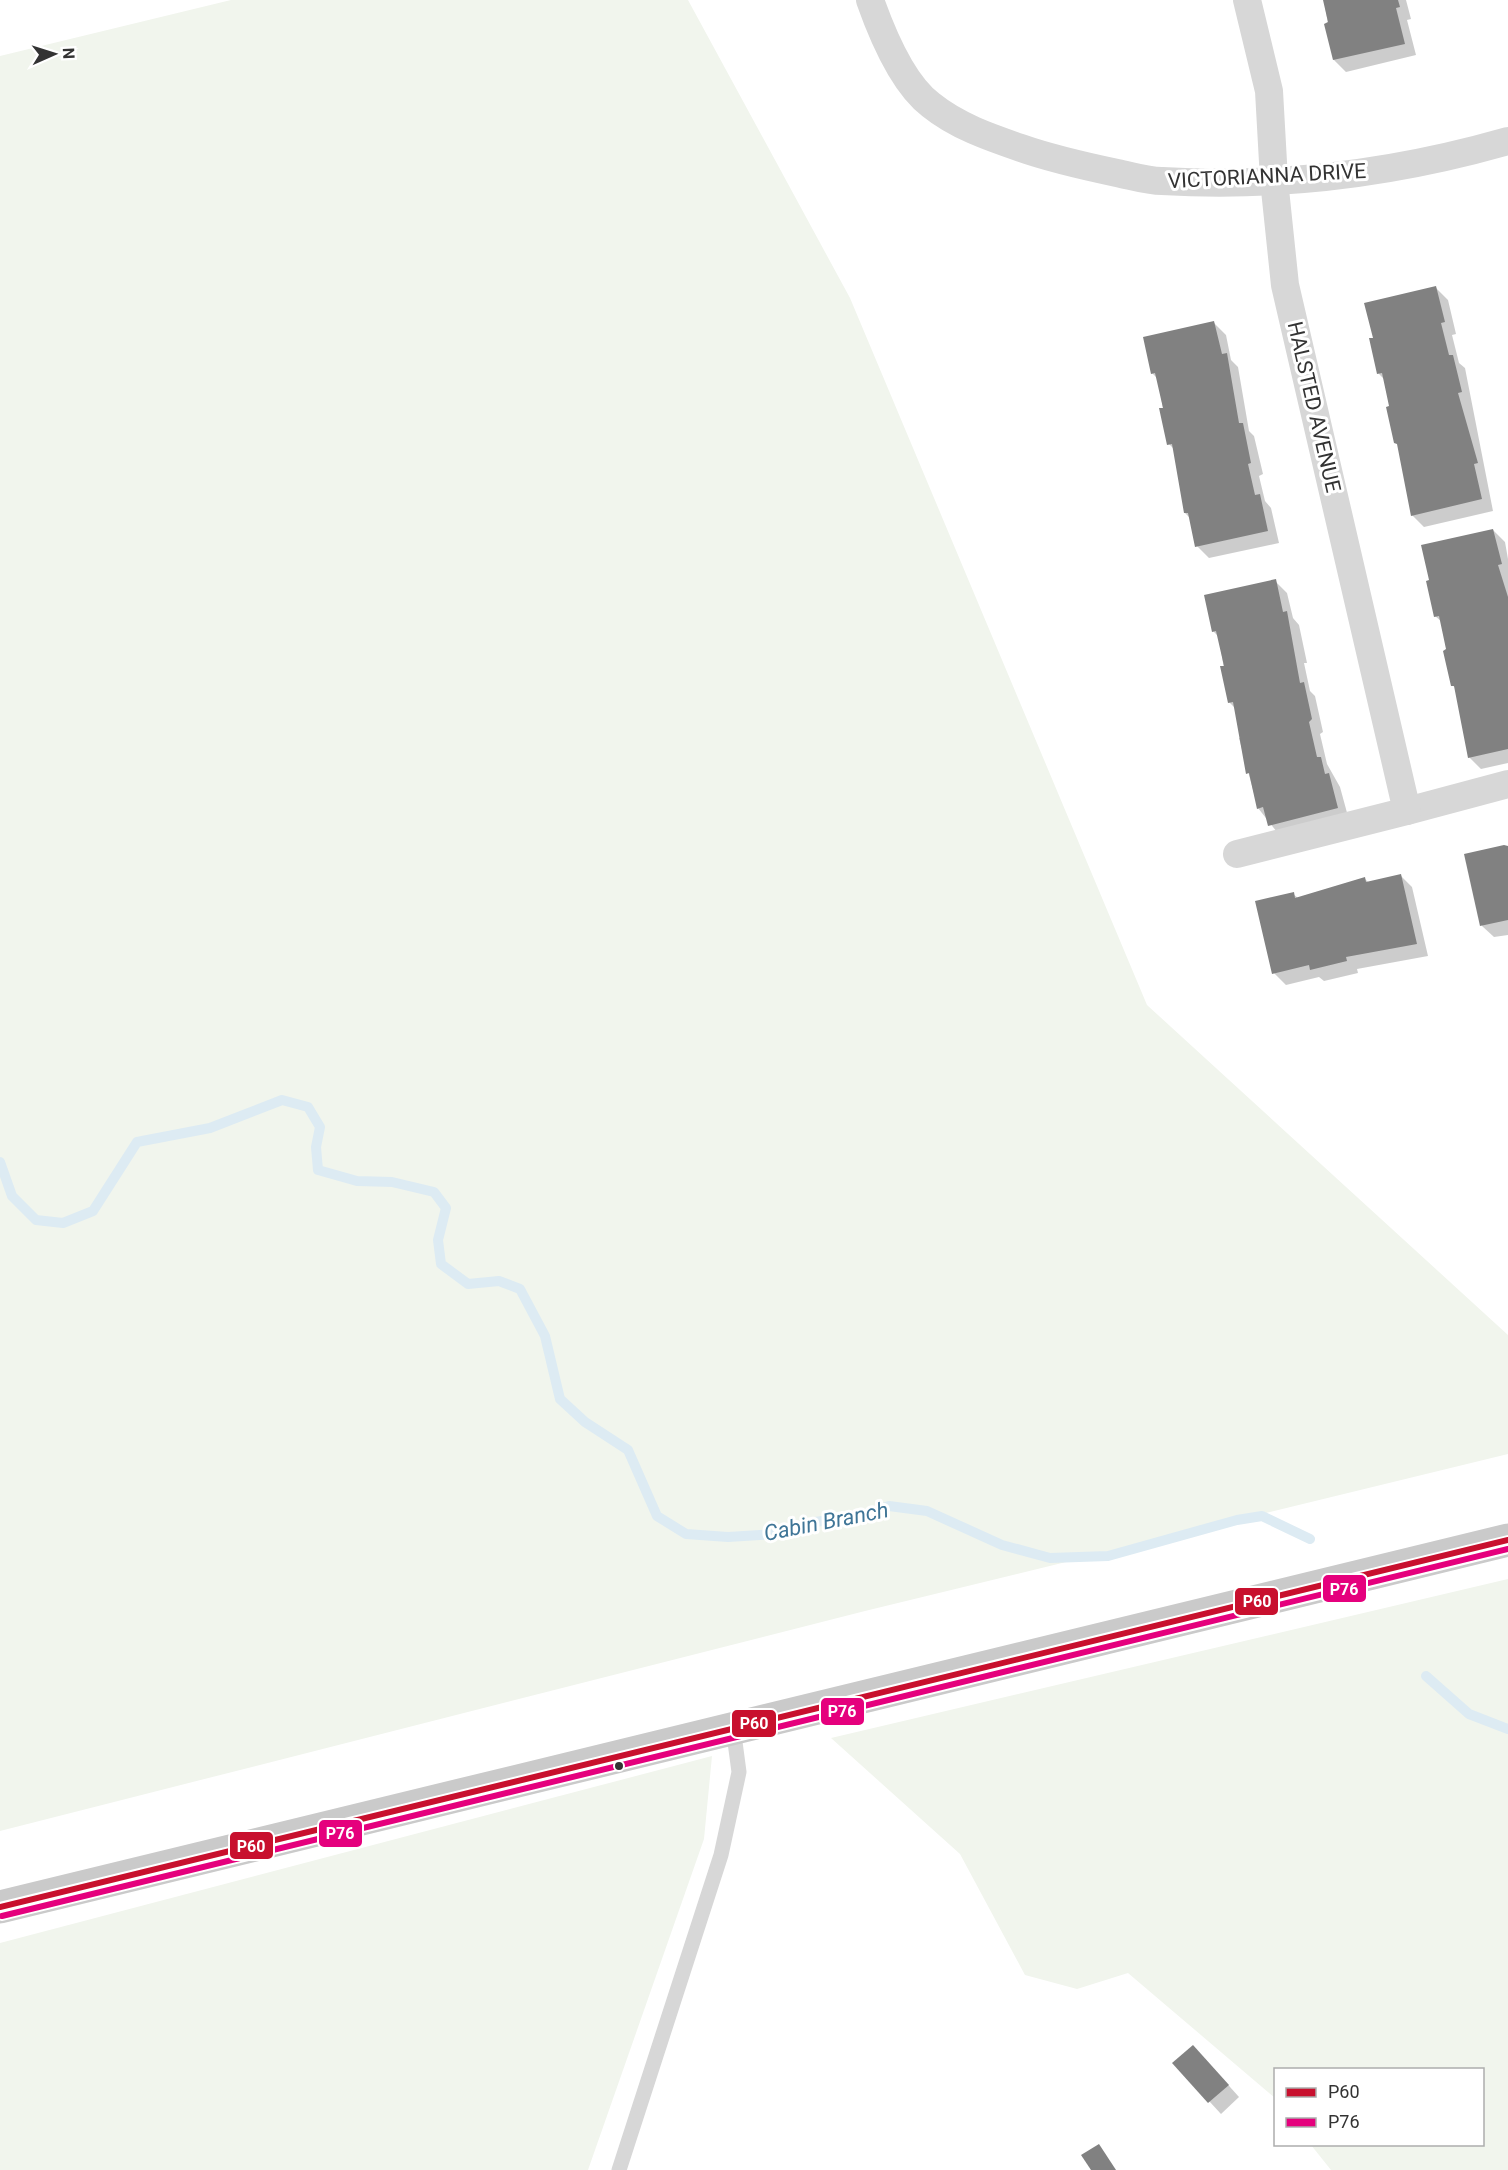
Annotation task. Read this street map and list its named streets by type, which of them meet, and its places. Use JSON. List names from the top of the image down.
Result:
{
  "streets": {
    "street": ["VICTORIANNA DRIVE", "HALSTED AVENUE"]
  },
  "crossings": [
    ["VICTORIANNA DRIVE", "HALSTED AVENUE"]
  ],
  "water": ["Cabin Branch"],
  "lines": ["transit line P60", "transit line P76"],
  "legend": ["P60", "P76"],
  "north": "right"
}
